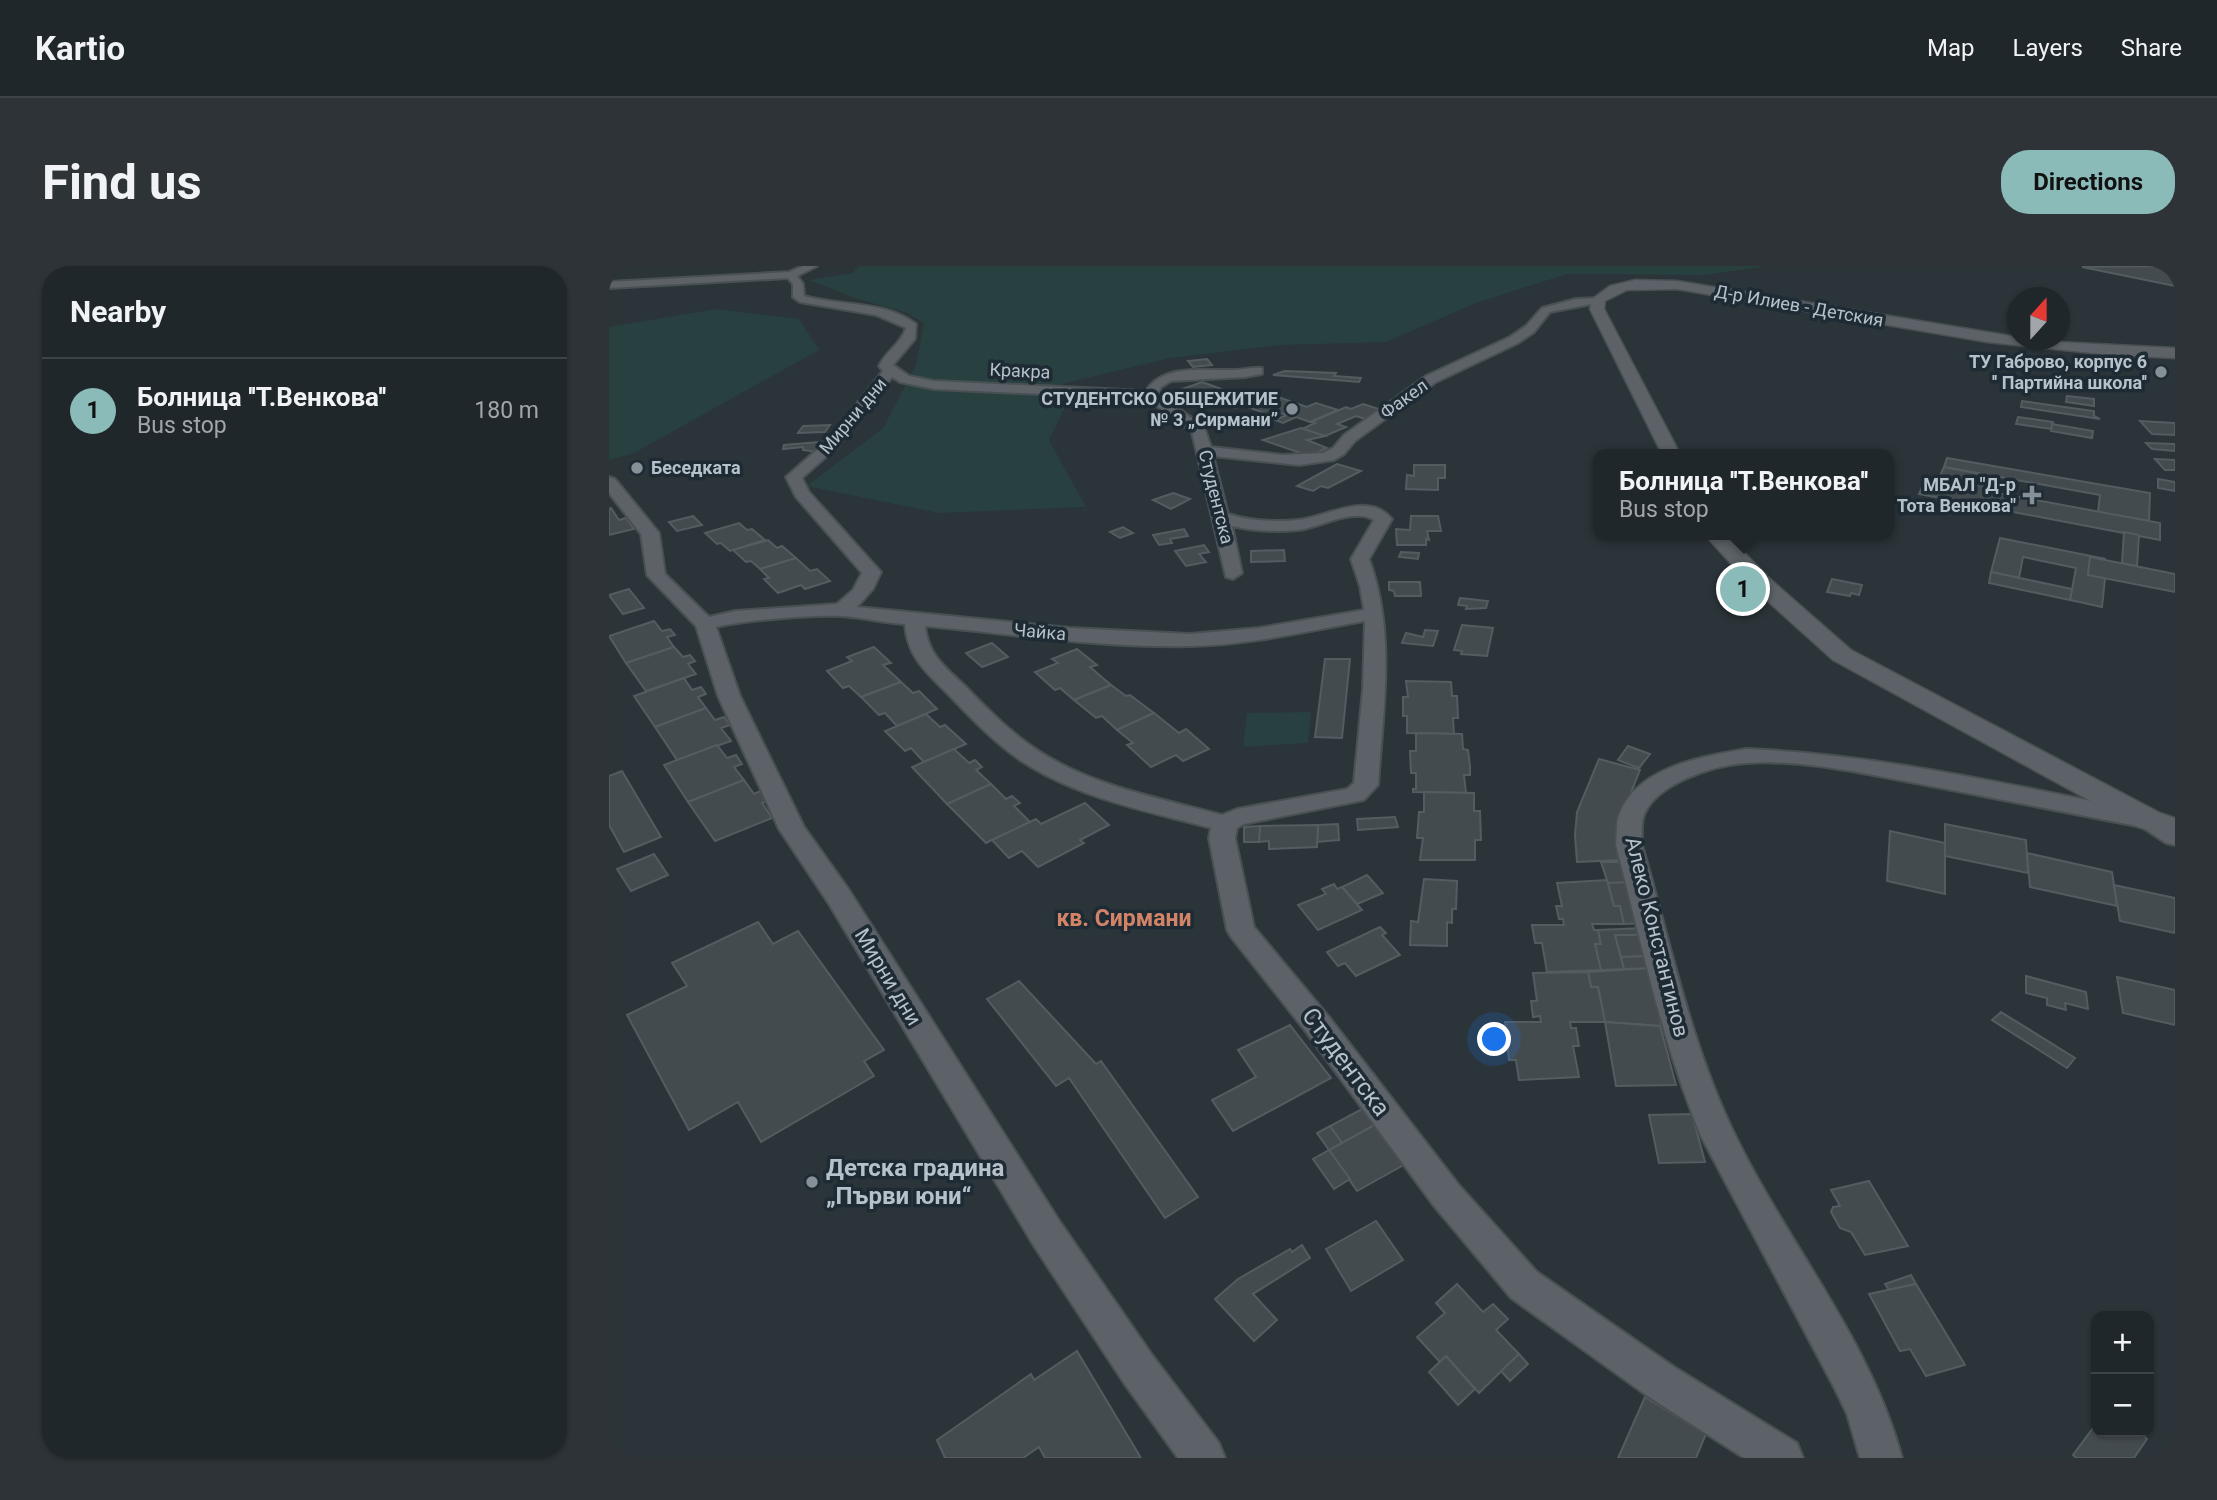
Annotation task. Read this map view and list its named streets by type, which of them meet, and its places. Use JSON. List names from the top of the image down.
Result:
{
  "streets": {
    "street": [
      "Д-р Илиев - Детския",
      "Кракра",
      "Факел",
      "Мирни дни",
      "Студентска",
      "Чайка",
      "Алеко Константинов"
    ]
  },
  "crossings": [
    ["Д-р Илиев - Детския", "Факел"],
    ["Кракра", "Мирни дни"],
    ["Кракра", "Студентска"],
    ["Факел", "Студентска"],
    ["Мирни дни", "Чайка"]
  ],
  "districts": ["кв. Сирмани"],
  "places": {
    "other": [
      "ТУ Габрово, корпус 6 '' Партийна школа''",
      "СТУДЕНТСКО ОБЩЕЖИТИЕ № 3 „Сирмани”",
      "Беседката",
      "Детска градина „Първи юни“"
    ],
    "health": ["МБАЛ \"Д-р Тота Венкова\""]
  },
  "north": "top",
  "page": {
    "header": "Kartio",
    "nav": ["Map", "Layers", "Share"],
    "buttons": "Directions",
    "title": "Find us",
    "heading": "Nearby",
    "list": [
      {
        "mark": "1",
        "name": "Болница ''Т.Венкова''",
        "note": "Bus stop",
        "value": "180 m"
      }
    ],
    "popup": ["Болница ''Т.Венкова''", "Bus stop"],
    "pins": "1",
    "map_buttons": ["+", "−"]
  }
}
